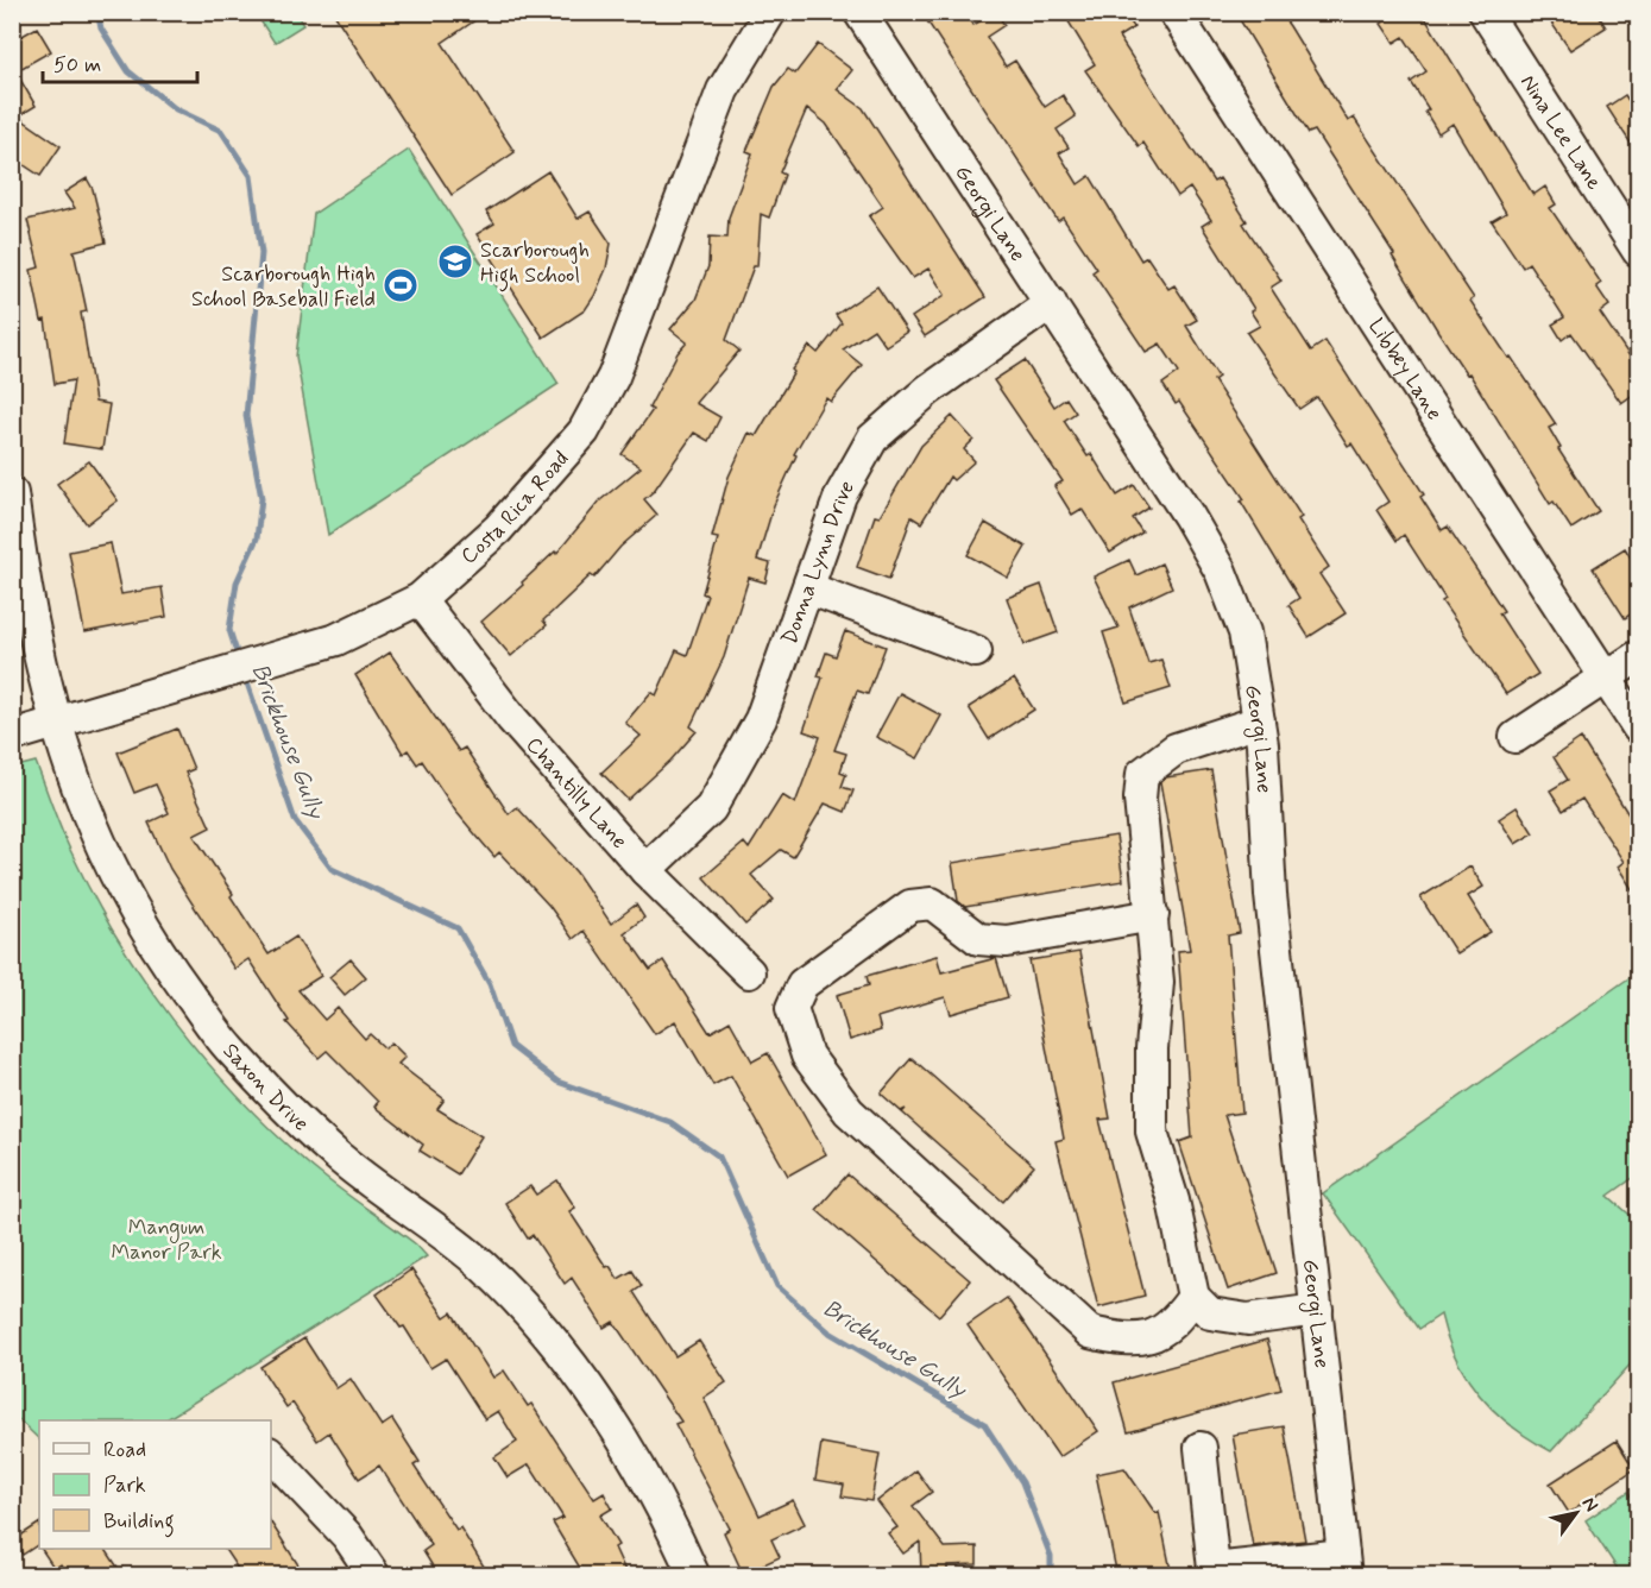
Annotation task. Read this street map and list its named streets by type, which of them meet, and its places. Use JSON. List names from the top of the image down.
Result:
{
  "streets": {
    "street": [
      "Nina Lee Lane",
      "Georgi Lane",
      "Libbey Lane",
      "Costa Rica Road",
      "Donna Lynn Drive",
      "Chantilly Lane",
      "Saxon Drive"
    ]
  },
  "crossings": [
    ["Georgi Lane", "Donna Lynn Drive"],
    ["Costa Rica Road", "Chantilly Lane"],
    ["Costa Rica Road", "Saxon Drive"],
    ["Donna Lynn Drive", "Chantilly Lane"]
  ],
  "water": ["Brickhouse Gully"],
  "parks": ["Mangum Manor Park"],
  "places": {
    "school or university": ["Scarborough High School"],
    "sports": ["Scarborough High School Baseball Field"]
  },
  "legend": ["Road", "Park", "Building"],
  "scale_bar": "50 m",
  "north": "top right"
}
